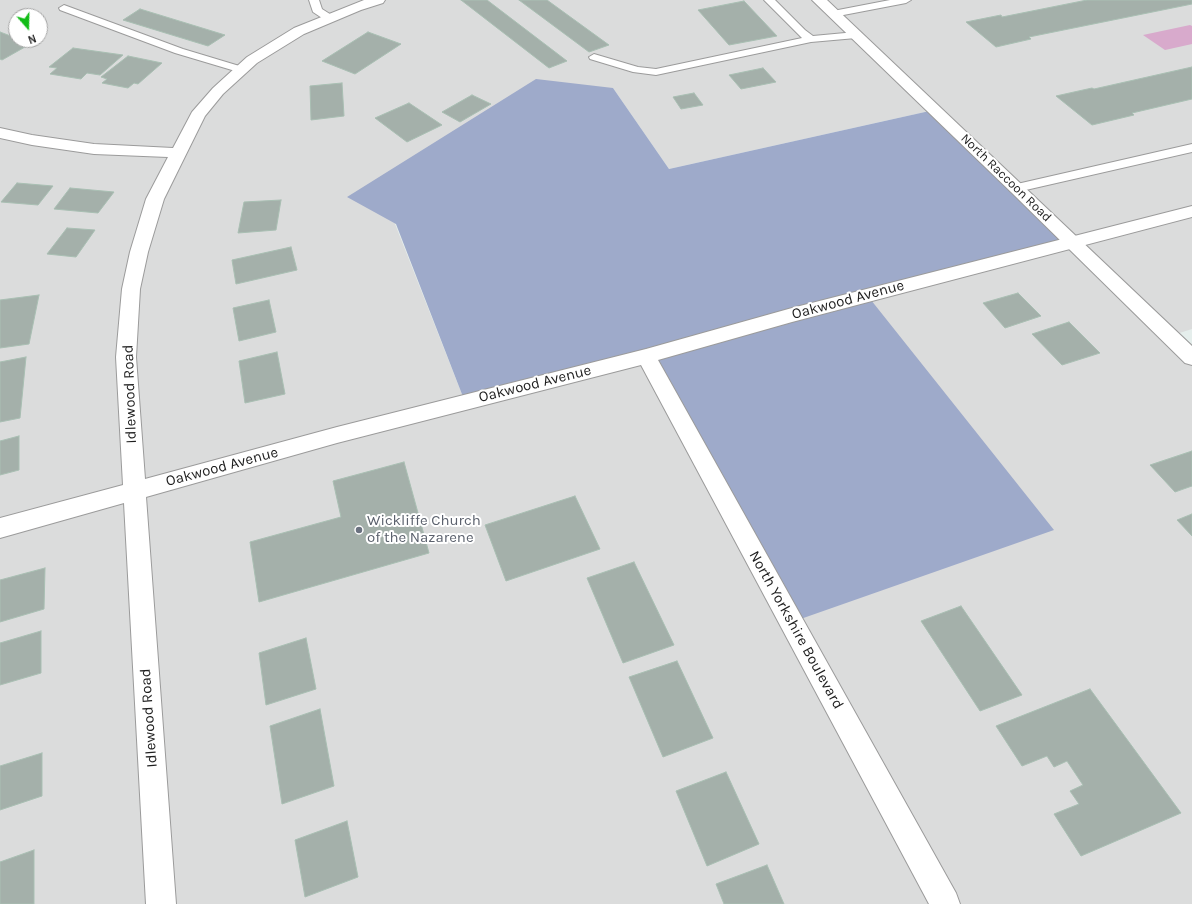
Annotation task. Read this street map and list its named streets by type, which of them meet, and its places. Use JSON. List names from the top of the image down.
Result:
{
  "streets": {
    "street": [
      "North Raccoon Road",
      "Oakwood Avenue",
      "Idlewood Road",
      "North Yorkshire Boulevard"
    ]
  },
  "crossings": [
    ["North Raccoon Road", "Oakwood Avenue"],
    ["Oakwood Avenue", "Idlewood Road"],
    ["Oakwood Avenue", "North Yorkshire Boulevard"]
  ],
  "places": ["Wickliffe Church of the Nazarene"],
  "north": "bottom"
}
